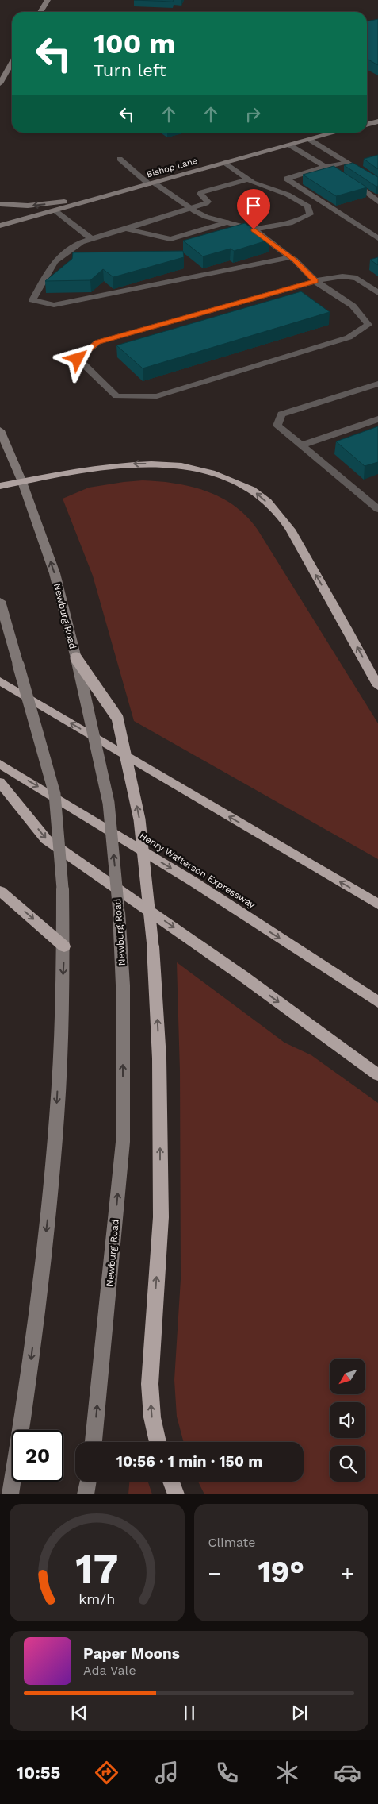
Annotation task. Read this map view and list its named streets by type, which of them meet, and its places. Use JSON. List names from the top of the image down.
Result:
{
  "streets": {
    "highway": ["Henry Watterson Expressway"],
    "main road": ["Bishop Lane", "Newburg Road"]
  },
  "north": "bottom left",
  "page": {
    "turn": ["100 m", "Turn left"],
    "limit": "20",
    "trip": "10:56 · 1 min · 150 m",
    "tile": "Climate",
    "heat": ["−", "19°", "+"],
    "song": ["Paper Moons", "Ada Vale"],
    "tabs": "10:55",
    "gauge": ["17", "km/h"]
  }
}
